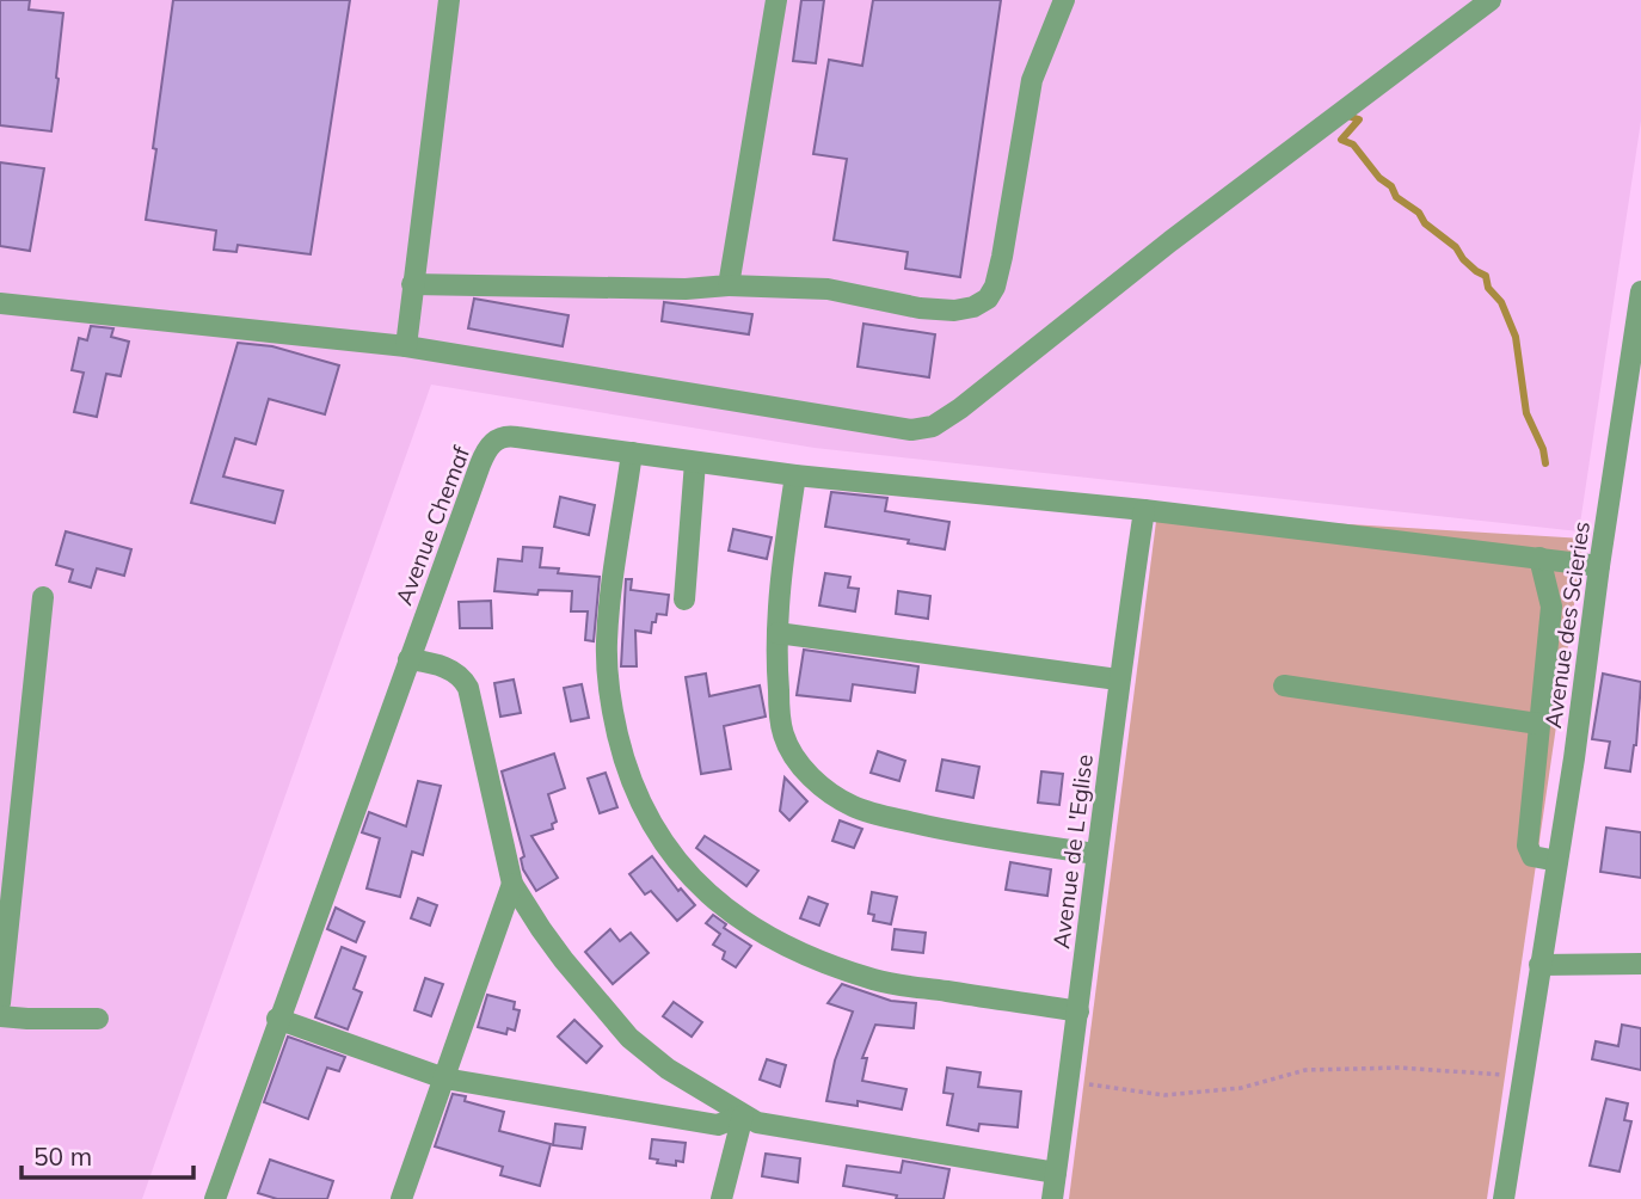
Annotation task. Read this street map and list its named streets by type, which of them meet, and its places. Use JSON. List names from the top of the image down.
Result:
{
  "streets": {
    "street": ["Avenue Chemaf", "Avenue des Scieries", "Avenue de L'Eglise"]
  },
  "crossings": [
    ["Avenue Chemaf", "Avenue des Scieries"],
    ["Avenue Chemaf", "Avenue de L'Eglise"]
  ],
  "scale_bar": "50 m"
}
